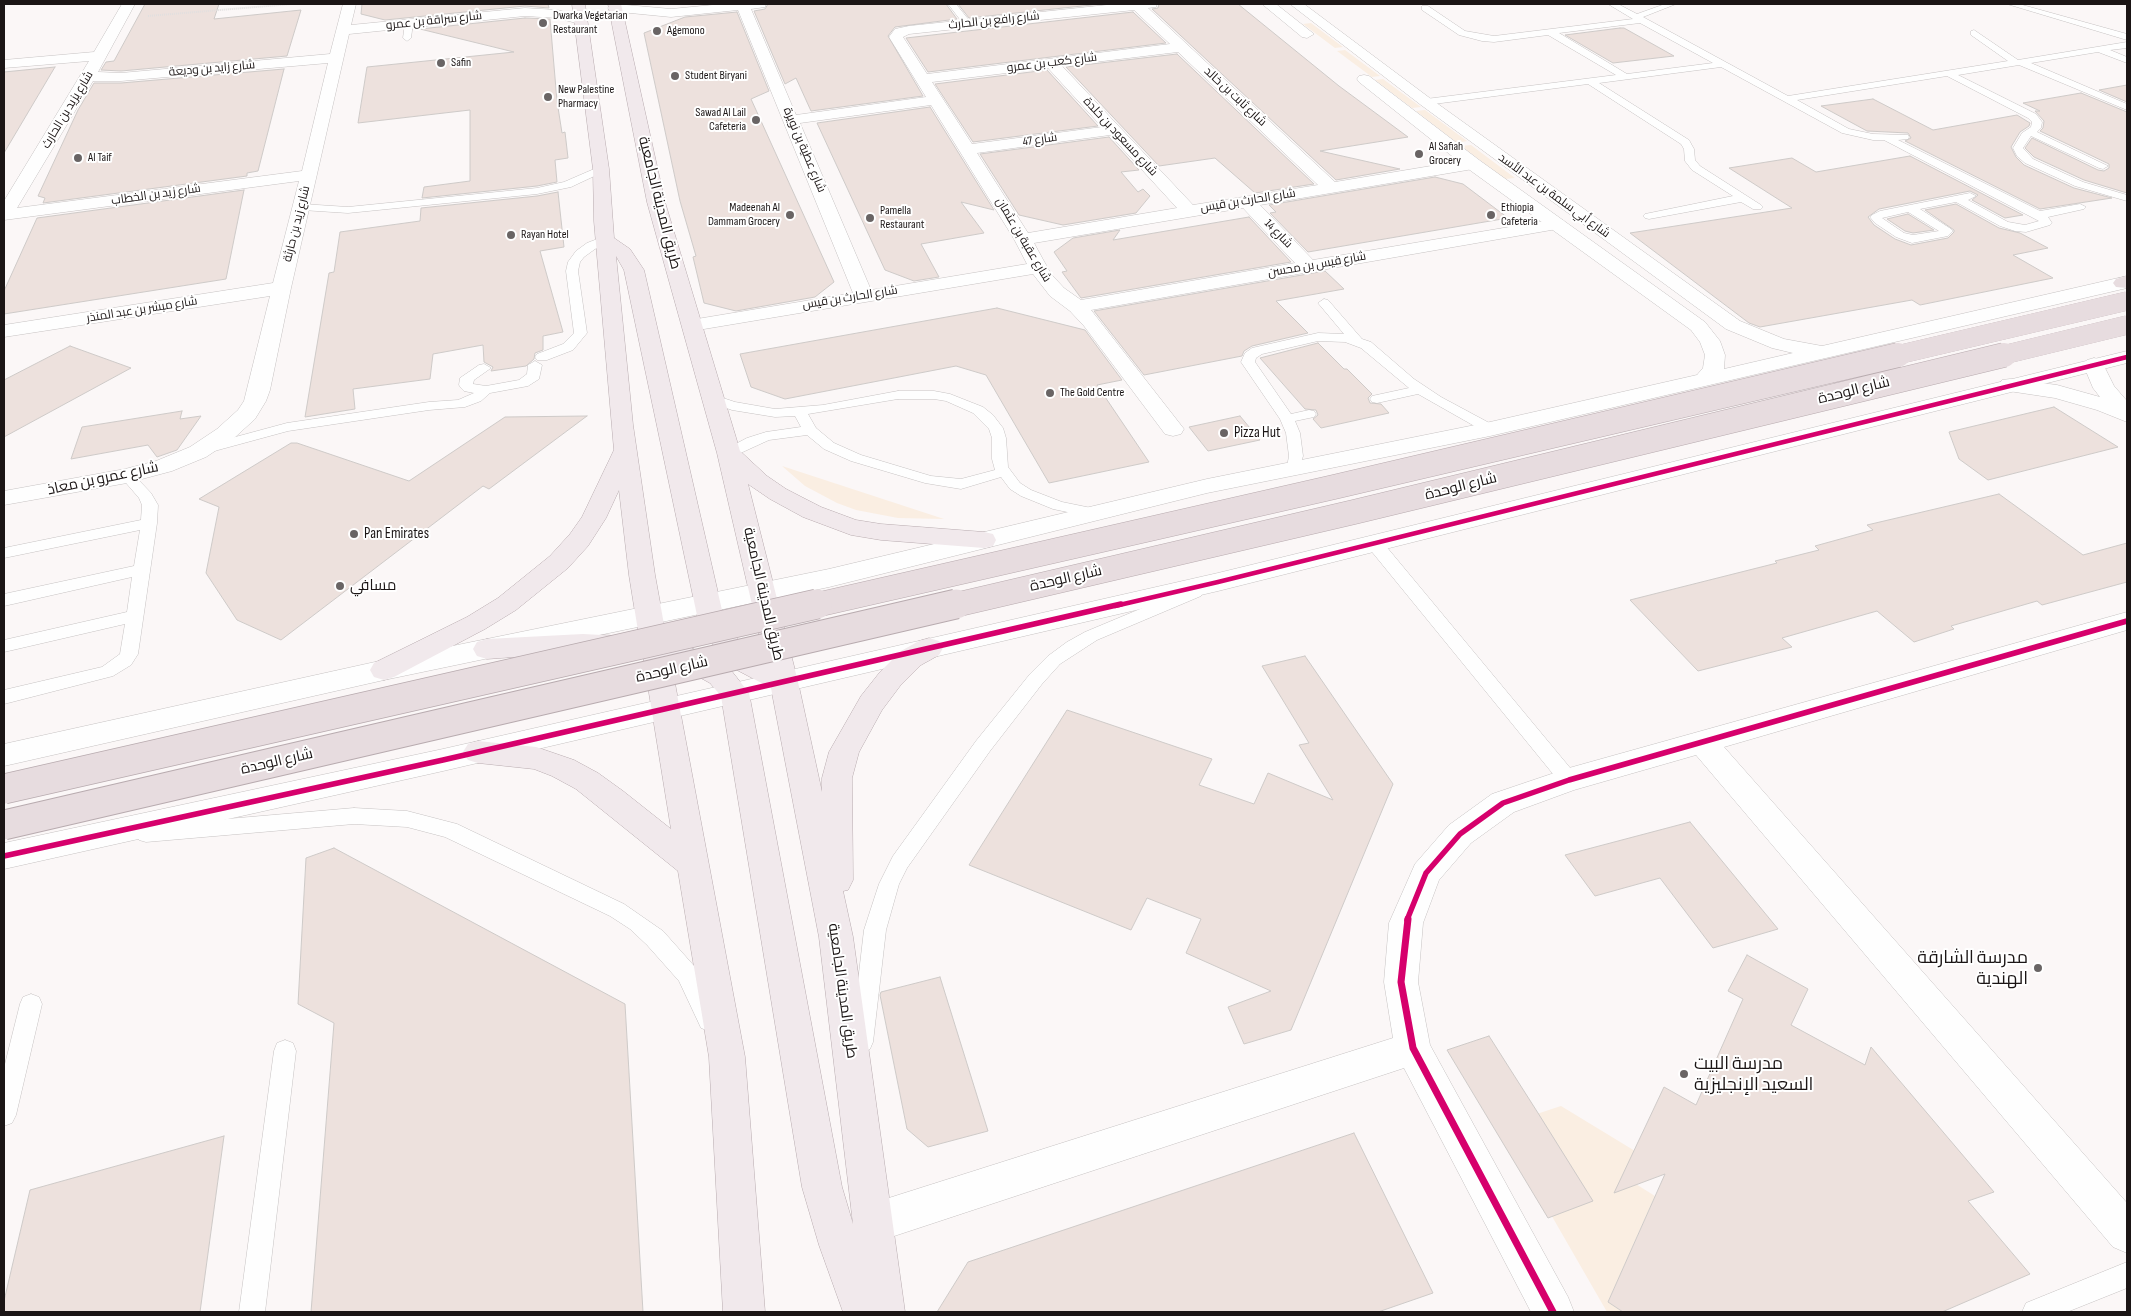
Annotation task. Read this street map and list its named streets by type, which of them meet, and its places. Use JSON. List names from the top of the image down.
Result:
{
  "streets": {
    "highway": ["شارع الوحدة"],
    "main road": ["طريق المدينة الجامعية"],
    "street": [
      "شارع سراقة بن عمرو",
      "شارع رافع بن الحارث",
      "شارع كعب بن عمرو",
      "شارع زايد بن وديعة",
      "شارع ثابت بن خالد",
      "شارع يزيد بن الحارث",
      "شارع مسعود بن خلدة",
      "شارع 47",
      "شارع عطية بن نويرة",
      "شارع زيد بن الخطاب",
      "شارع أبي سلمة بن عبد الأسد",
      "شارع الحارث بن قيس",
      "شارع زيد بن حارثة",
      "شارع 14",
      "شارع عقبة بن عثمان",
      "شارع قيس بن محسن",
      "شارع مبشر بن عبد المنذر",
      "شارع عمرو بن معاذ"
    ]
  },
  "crossings": [
    ["شارع سراقة بن عمرو", "شارع زيد بن حارثة"],
    ["شارع رافع بن الحارث", "شارع ثابت بن خالد"],
    ["شارع رافع بن الحارث", "شارع عقبة بن عثمان"],
    ["شارع كعب بن عمرو", "شارع ثابت بن خالد"],
    ["شارع كعب بن عمرو", "شارع مسعود بن خلدة"],
    ["شارع كعب بن عمرو", "شارع عقبة بن عثمان"],
    ["شارع زايد بن وديعة", "شارع يزيد بن الحارث"],
    ["شارع زايد بن وديعة", "شارع زيد بن حارثة"],
    ["شارع ثابت بن خالد", "شارع الحارث بن قيس"],
    ["شارع يزيد بن الحارث", "شارع زيد بن الخطاب"],
    ["شارع مسعود بن خلدة", "شارع 47"],
    ["شارع مسعود بن خلدة", "شارع الحارث بن قيس"],
    ["شارع 47", "شارع عقبة بن عثمان"],
    ["شارع عطية بن نويرة", "شارع الحارث بن قيس"],
    ["شارع زيد بن الخطاب", "شارع زيد بن حارثة"],
    ["شارع أبي سلمة بن عبد الأسد", "شارع الحارث بن قيس"],
    ["شارع أبي سلمة بن عبد الأسد", "شارع قيس بن محسن"],
    ["شارع الحارث بن قيس", "طريق المدينة الجامعية"],
    ["شارع الحارث بن قيس", "شارع 14"],
    ["شارع الحارث بن قيس", "شارع عقبة بن عثمان"],
    ["شارع زيد بن حارثة", "شارع مبشر بن عبد المنذر"],
    ["شارع زيد بن حارثة", "شارع عمرو بن معاذ"],
    ["شارع 14", "شارع قيس بن محسن"],
    ["شارع عقبة بن عثمان", "شارع قيس بن محسن"]
  ],
  "places": [
    "Dwarka Vegetarian Restaurant",
    "Agemono",
    "Safin",
    "Student Biryani",
    "New Palestine Pharmacy",
    "Sawad Al Lail Cafeteria",
    "Al Safiah Grocery",
    "Al Taif",
    "Madeenah Al Dammam Grocery",
    "Ethiopia Cafeteria",
    "Pamella Restaurant",
    "Rayan Hotel",
    "The Gold Centre",
    "Pizza Hut",
    "Pan Emirates",
    "مسافي",
    "مدرسة الشارقة الهندية",
    "مدرسة البيت السعيد الإنجليزية"
  ]
}
